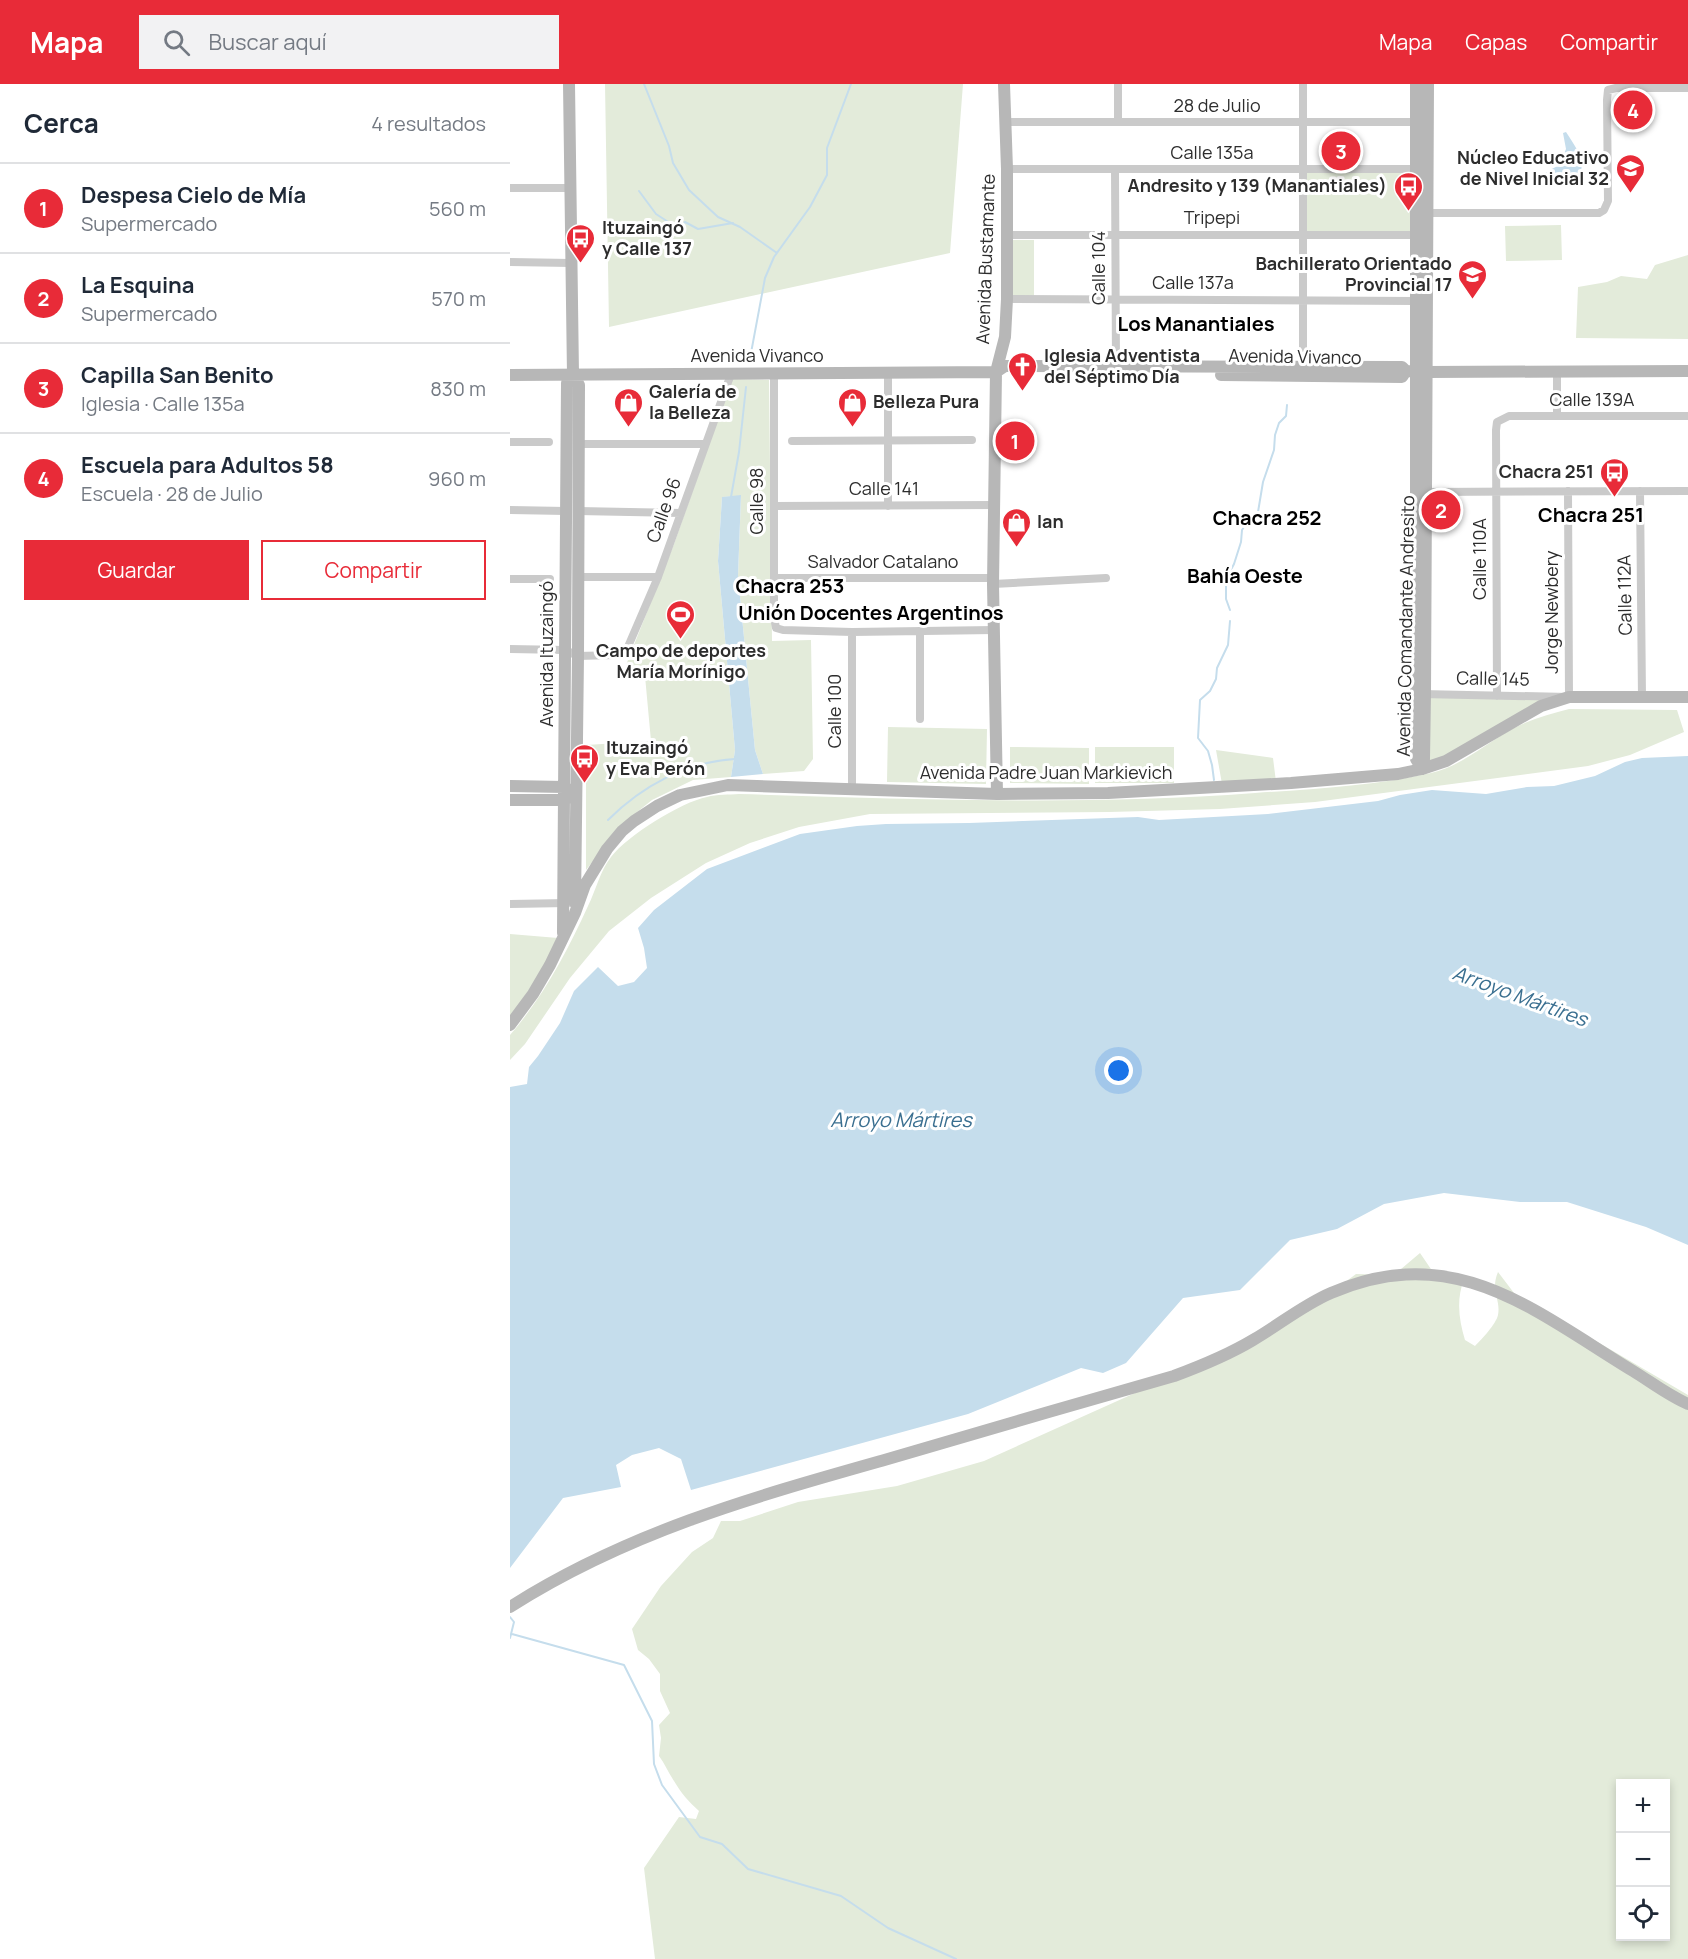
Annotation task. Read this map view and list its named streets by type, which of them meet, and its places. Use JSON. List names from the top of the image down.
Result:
{
  "streets": {
    "main road": [
      "Avenida Bustamante",
      "Avenida Vivanco",
      "Avenida Comandante Andresito",
      "Avenida Ituzaingó",
      "Avenida Padre Juan Markievich"
    ],
    "street": [
      "28 de Julio",
      "Calle 135a",
      "Tripepi",
      "Calle 104",
      "Calle 137a",
      "Calle 139A",
      "Calle 141",
      "Calle 98",
      "Calle 96",
      "Calle 110A",
      "Salvador Catalano",
      "Calle 112A",
      "Jorge Newbery",
      "Calle 145",
      "Calle 100"
    ]
  },
  "crossings": [
    ["28 de Julio", "Avenida Bustamante"],
    ["28 de Julio", "Avenida Comandante Andresito"],
    ["Calle 135a", "Avenida Bustamante"],
    ["Calle 135a", "Calle 104"],
    ["Calle 135a", "Avenida Comandante Andresito"],
    ["Tripepi", "Avenida Bustamante"],
    ["Tripepi", "Calle 104"],
    ["Tripepi", "Avenida Comandante Andresito"],
    ["Avenida Bustamante", "Calle 137a"],
    ["Avenida Bustamante", "Avenida Vivanco"],
    ["Avenida Bustamante", "Calle 141"],
    ["Avenida Bustamante", "Salvador Catalano"],
    ["Avenida Bustamante", "Avenida Padre Juan Markievich"],
    ["Calle 104", "Calle 137a"],
    ["Calle 104", "Avenida Vivanco"],
    ["Calle 137a", "Avenida Comandante Andresito"],
    ["Avenida Vivanco", "Calle 98"],
    ["Avenida Vivanco", "Calle 96"],
    ["Avenida Vivanco", "Avenida Comandante Andresito"],
    ["Avenida Vivanco", "Avenida Ituzaingó"],
    ["Calle 139A", "Calle 110A"],
    ["Calle 141", "Calle 98"],
    ["Calle 98", "Salvador Catalano"],
    ["Calle 98", "Calle 100"],
    ["Calle 96", "Avenida Ituzaingó"],
    ["Calle 110A", "Calle 145"],
    ["Calle 112A", "Avenida Padre Juan Markievich"],
    ["Jorge Newbery", "Calle 145"],
    ["Jorge Newbery", "Avenida Padre Juan Markievich"],
    ["Avenida Comandante Andresito", "Calle 145"],
    ["Avenida Comandante Andresito", "Avenida Padre Juan Markievich"],
    ["Avenida Ituzaingó", "Avenida Padre Juan Markievich"],
    ["Calle 145", "Avenida Padre Juan Markievich"],
    ["Calle 100", "Avenida Padre Juan Markievich"]
  ],
  "districts": [
    "Los Manantiales",
    "Chacra 251",
    "Chacra 252",
    "Bahía Oeste",
    "Chacra 253",
    "Unión Docentes Argentinos"
  ],
  "water": ["Arroyo Mártires"],
  "places": {
    "school or university": ["Núcleo Educativo de Nivel Inicial 32", "Bachillerato Orientado Provincial 17"],
    "bus stop": [
      "Andresito y 139 (Manantiales)",
      "Ituzaingó y Calle 137",
      "Chacra 251",
      "Ituzaingó y Eva Perón"
    ],
    "church": ["Iglesia Adventista del Séptimo Día"],
    "shop": ["Galería de la Belleza", "Belleza Pura", "Ian"],
    "sports": ["Campo de deportes María Morínigo"]
  },
  "page": {
    "header": "Mapa",
    "search": "Buscar aquí",
    "nav": ["Mapa", "Capas", "Compartir"],
    "heading": ["Cerca", "4 resultados"],
    "pins": [
      "4",
      "3",
      "1",
      "2"
    ],
    "list": [
      {
        "mark": "1",
        "name": "Despesa Cielo de Mía",
        "note": "Supermercado",
        "value": "560 m"
      },
      {
        "mark": "2",
        "name": "La Esquina",
        "note": "Supermercado",
        "value": "570 m"
      },
      {
        "mark": "3",
        "name": "Capilla San Benito",
        "note": "Iglesia · Calle 135a",
        "value": "830 m"
      },
      {
        "mark": "4",
        "name": "Escuela para Adultos 58",
        "note": "Escuela · 28 de Julio",
        "value": "960 m"
      }
    ],
    "buttons": ["Guardar", "Compartir"],
    "map_buttons": ["+", "−"]
  }
}
